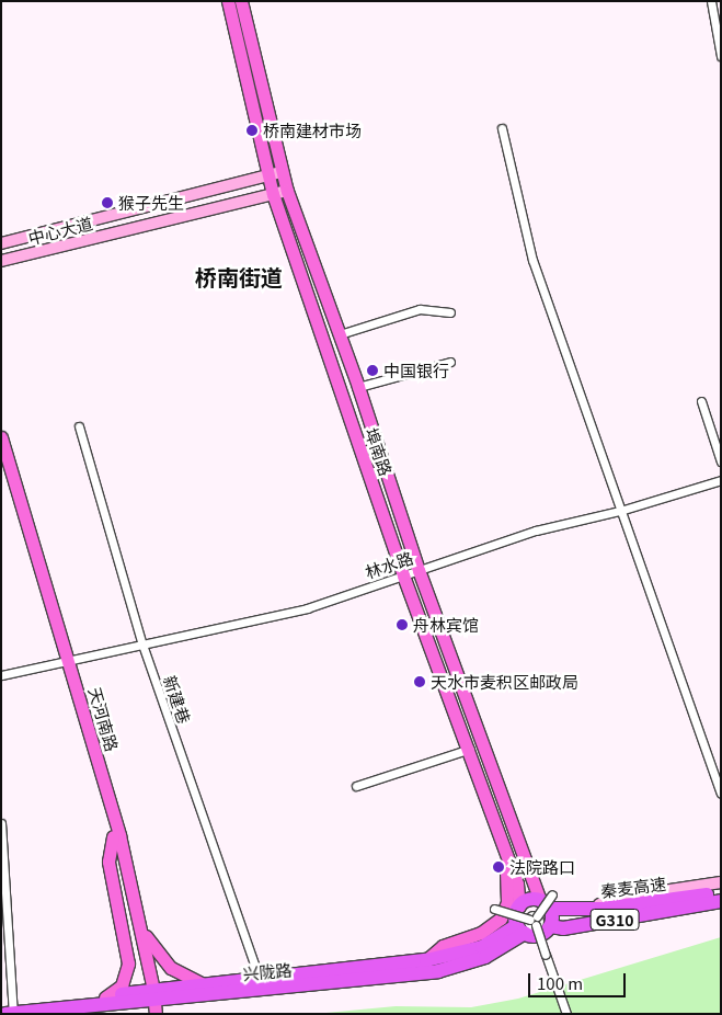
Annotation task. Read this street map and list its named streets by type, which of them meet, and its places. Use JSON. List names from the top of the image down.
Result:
{
  "streets": {
    "highway": ["秦麦高速", "G310", "兴陇路"],
    "main road": ["中心大道", "埠南路", "天河南路"],
    "street": ["林水路", "新建巷"]
  },
  "crossings": [
    ["中心大道", "埠南路"],
    ["埠南路", "林水路"],
    ["埠南路", "秦麦高速"],
    ["林水路", "新建巷"],
    ["林水路", "天河南路"],
    ["新建巷", "兴陇路"],
    ["天河南路", "兴陇路"],
    ["秦麦高速", "兴陇路"]
  ],
  "districts": ["桥南街道"],
  "places": [
    "桥南建材市场",
    "猴子先生",
    "中国银行",
    "舟林宾馆",
    "天水市麦积区邮政局",
    "法院路口"
  ],
  "scale_bar": "100 m"
}
